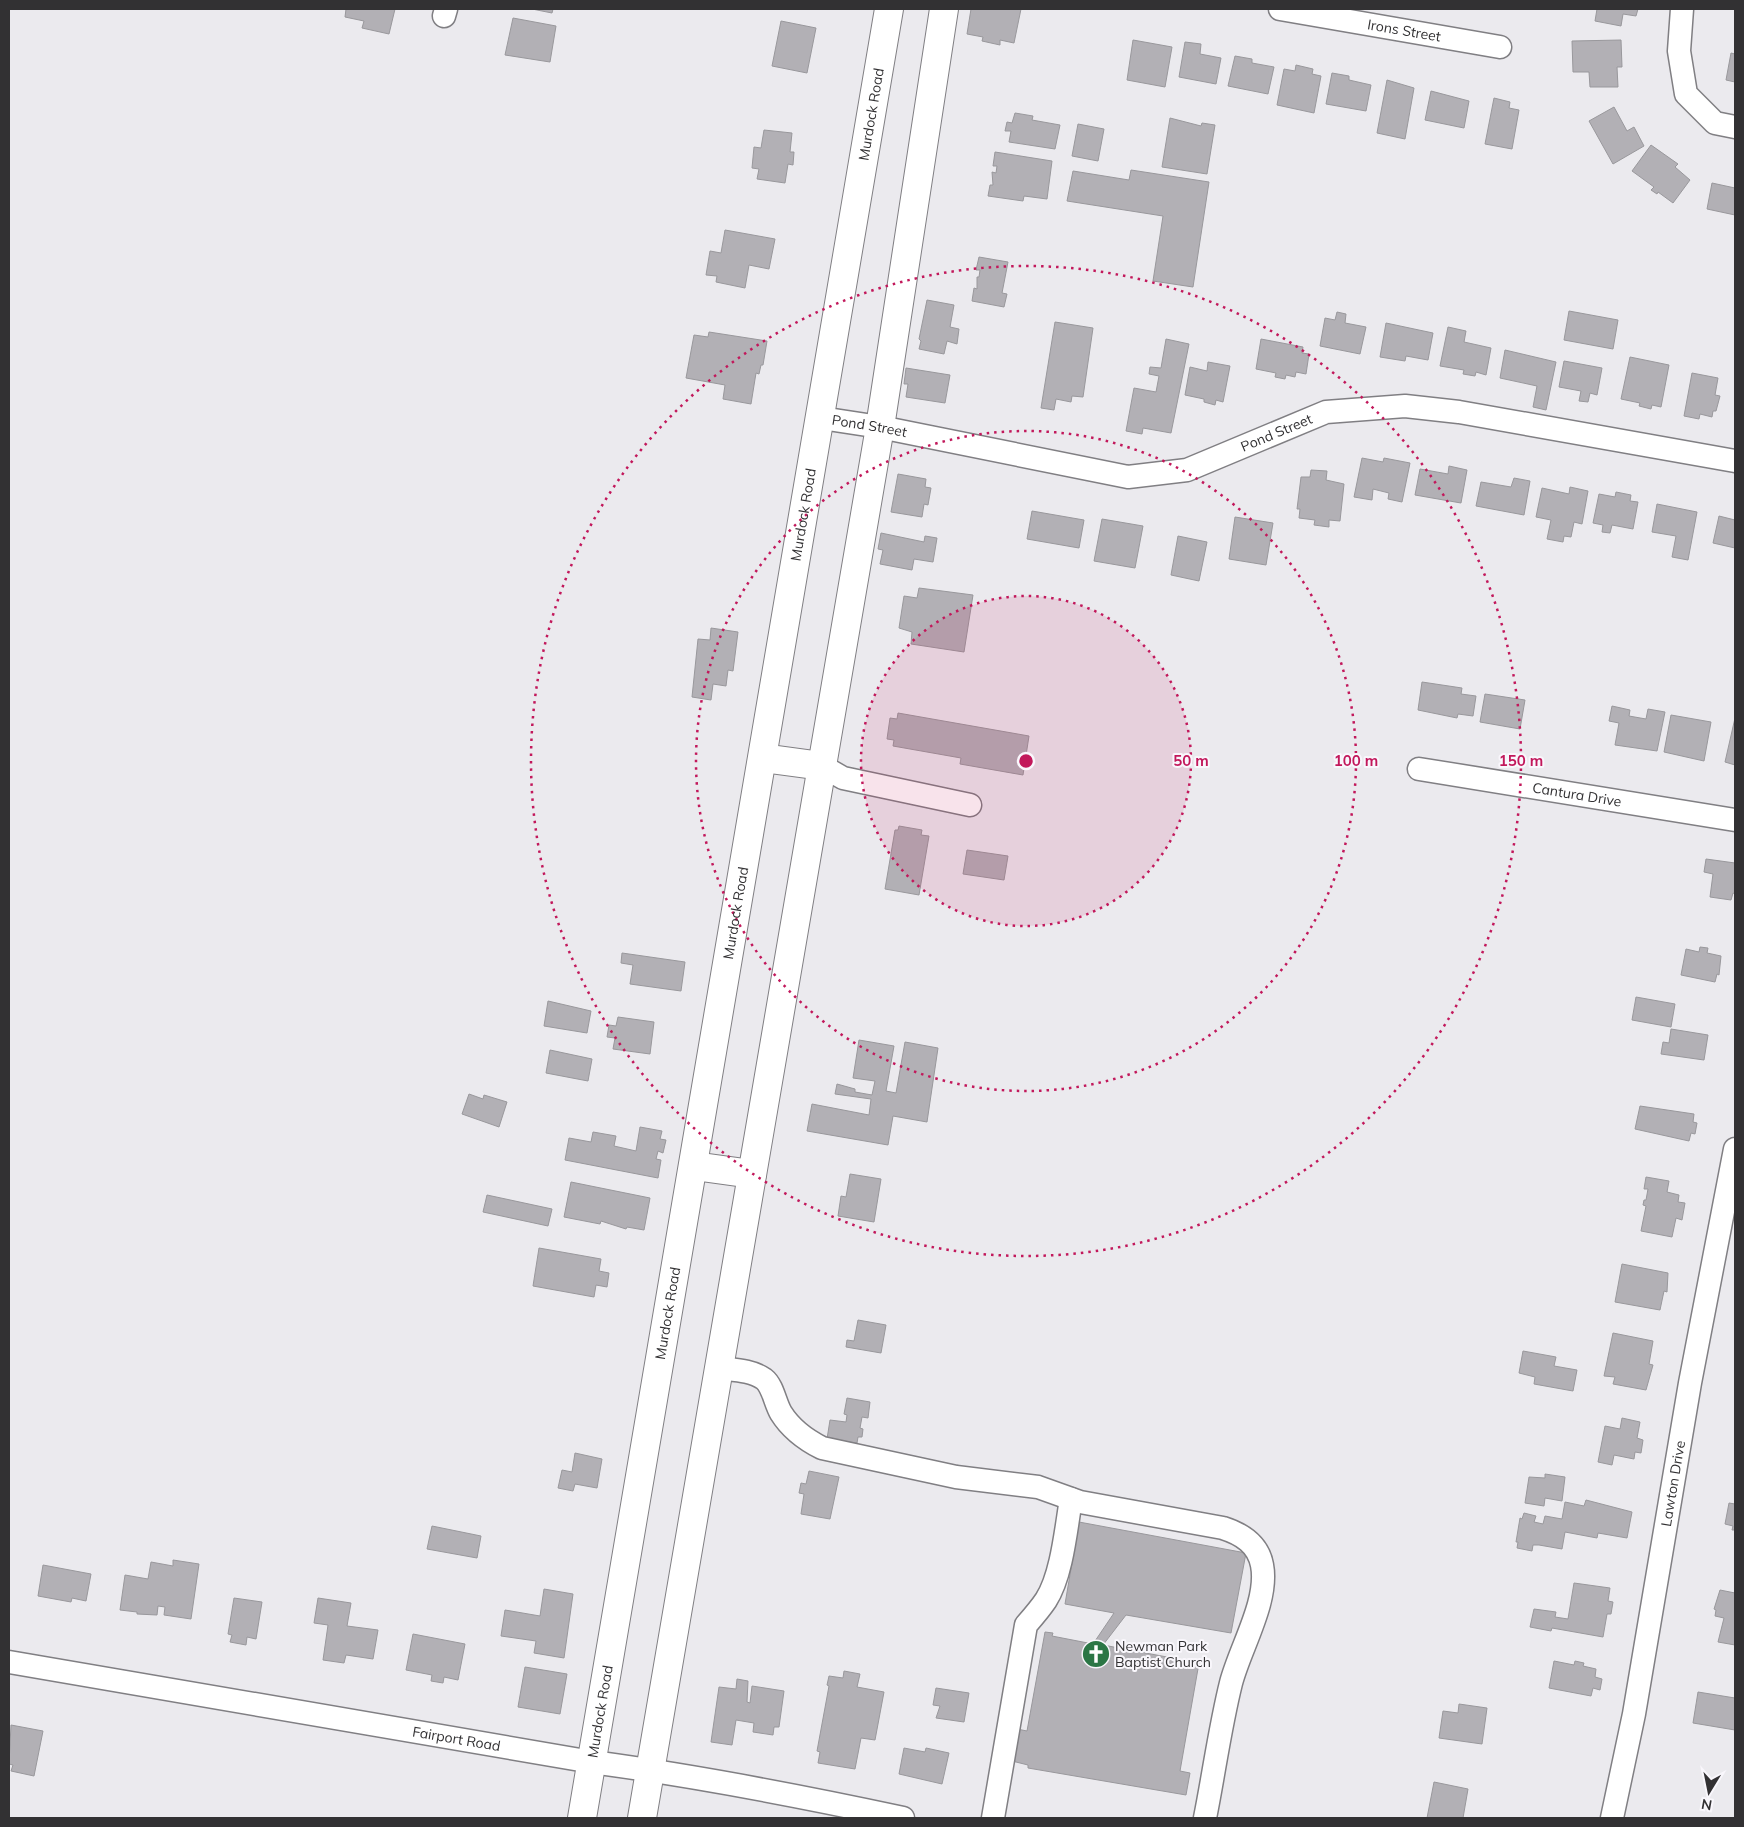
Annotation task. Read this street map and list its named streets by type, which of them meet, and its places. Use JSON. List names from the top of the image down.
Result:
{
  "streets": {
    "main road": ["Murdock Road"],
    "street": [
      "Irons Street",
      "Pond Street",
      "Cantura Drive",
      "Lawton Drive",
      "Fairport Road"
    ]
  },
  "crossings": [
    ["Murdock Road", "Pond Street"],
    ["Murdock Road", "Fairport Road"]
  ],
  "places": {
    "church": ["Newman Park Baptist Church"]
  },
  "north": "bottom",
  "rings": ["50 m", "100 m", "150 m"]
}
